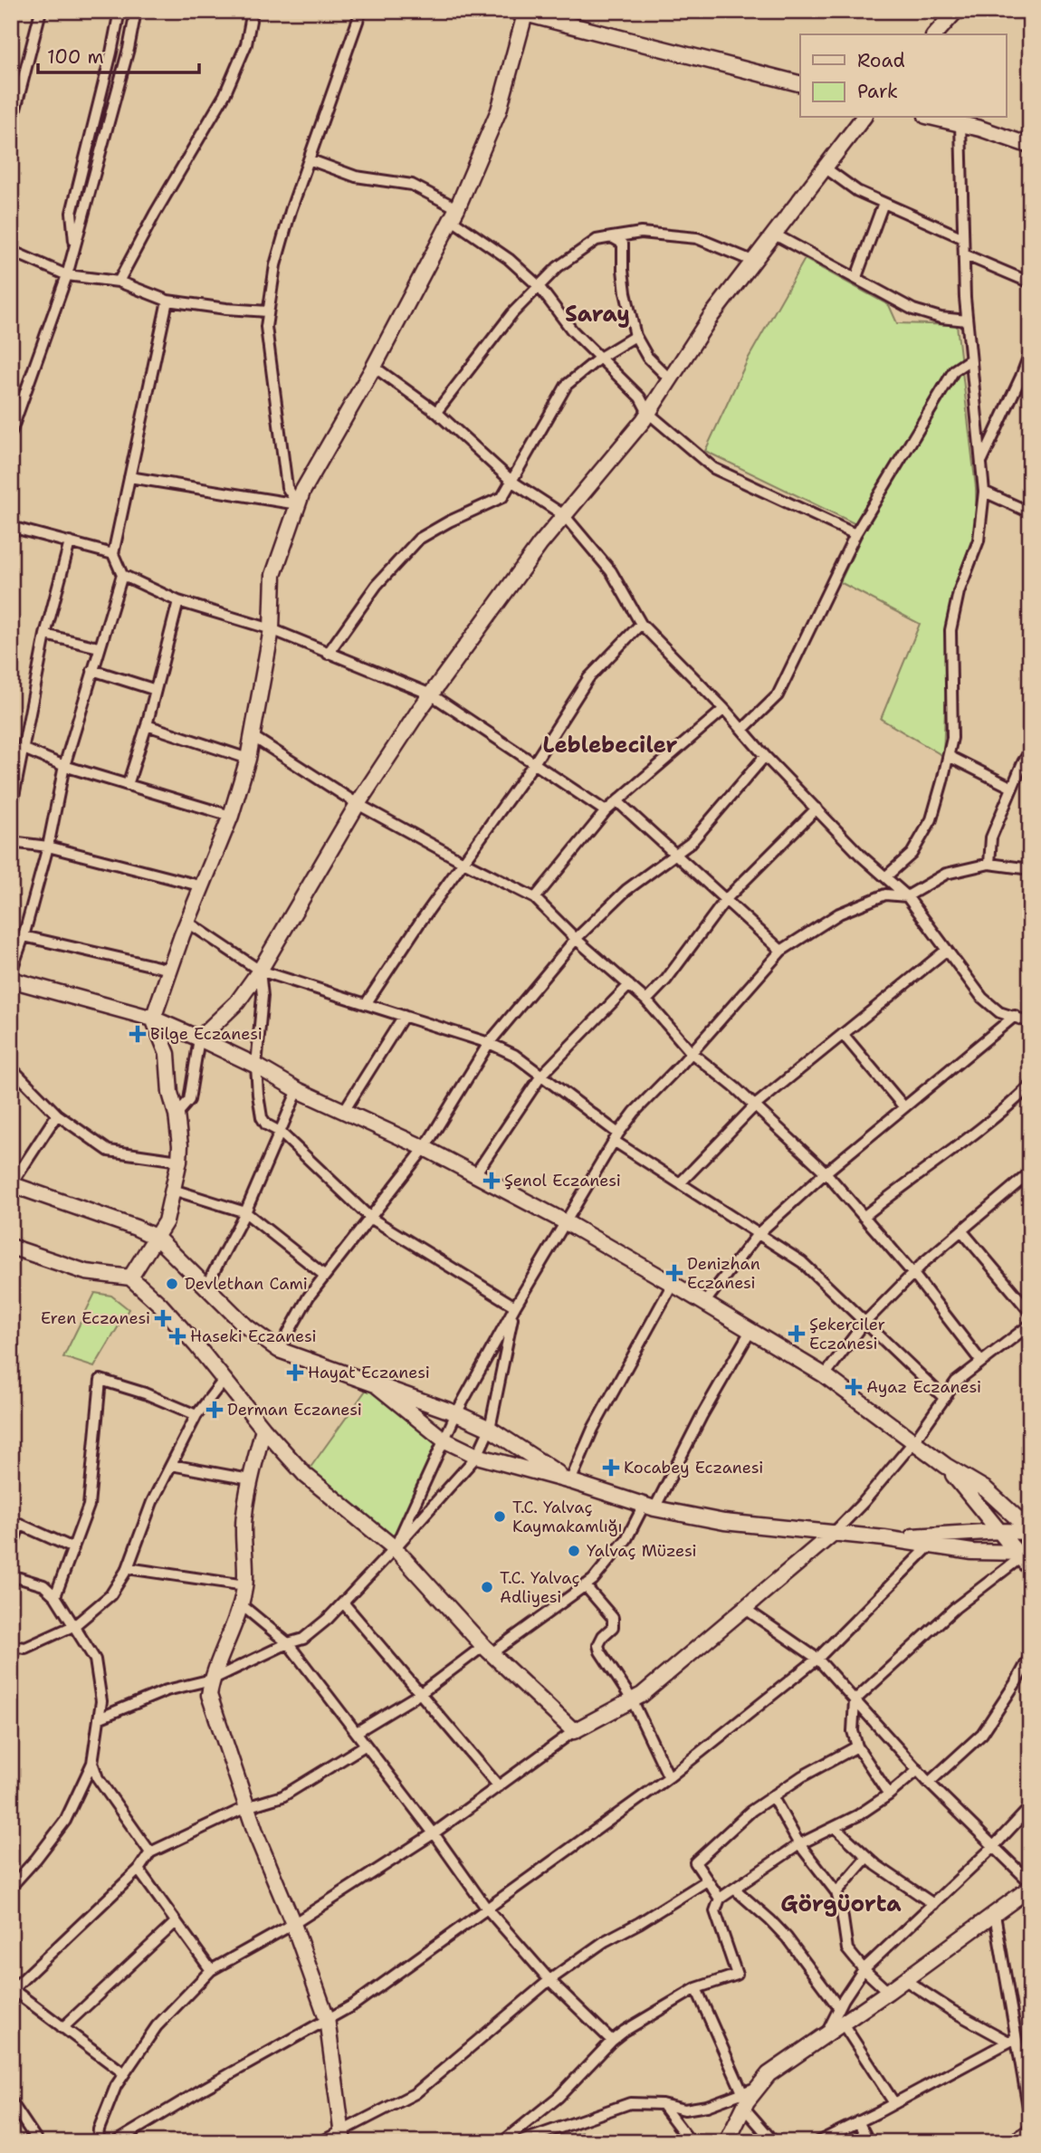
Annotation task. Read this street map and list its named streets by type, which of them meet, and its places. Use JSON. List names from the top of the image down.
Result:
{
  "districts": ["Saray", "Leblebeciler", "Görgüorta"],
  "places": {
    "health": [
      "Bilge Eczanesi",
      "Şenol Eczanesi",
      "Denizhan Eczanesi",
      "Eren Eczanesi",
      "Şekerciler Eczanesi",
      "Haseki Eczanesi",
      "Hayat Eczanesi",
      "Ayaz Eczanesi",
      "Derman Eczanesi",
      "Kocabey Eczanesi"
    ],
    "other": [
      "Devlethan Cami",
      "T.C. Yalvaç Kaymakamlığı",
      "Yalvaç Müzesi",
      "T.C. Yalvaç Adliyesi"
    ]
  },
  "legend": ["Road", "Park"],
  "scale_bar": "100 m"
}
